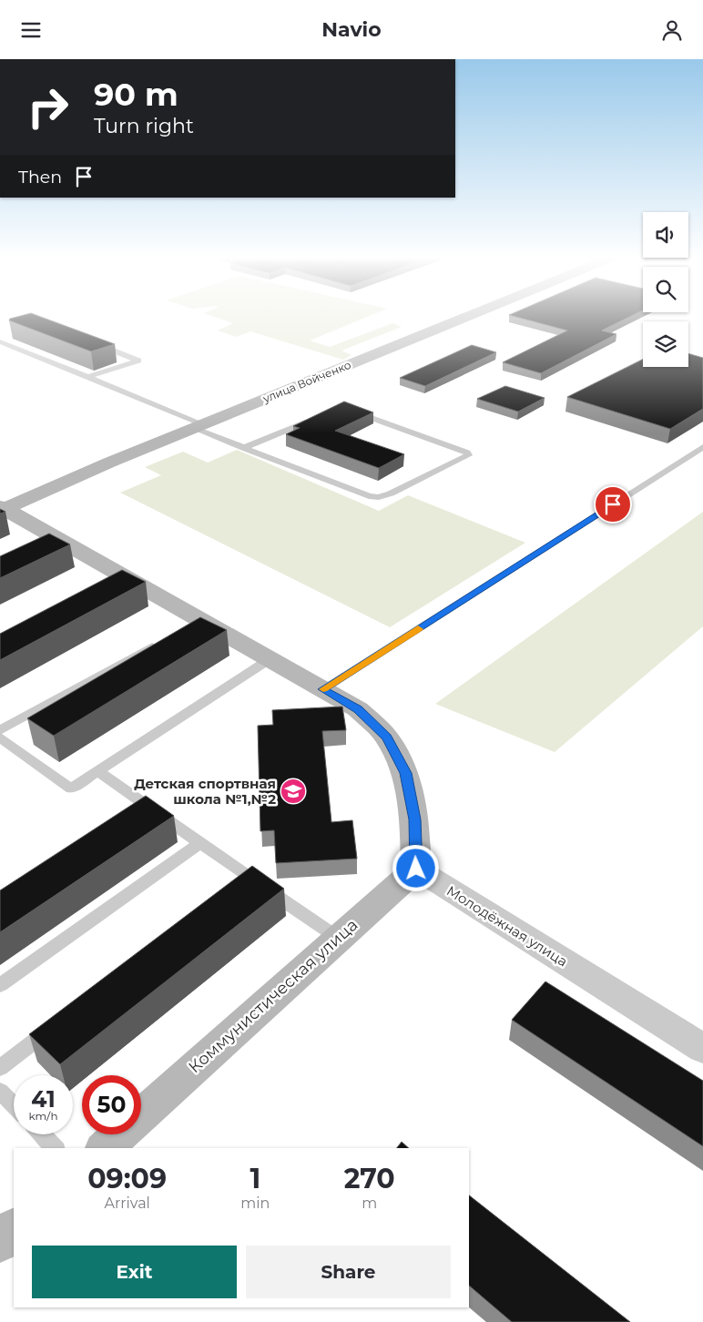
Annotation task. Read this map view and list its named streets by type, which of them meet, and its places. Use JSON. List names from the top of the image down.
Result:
{
  "streets": {
    "main road": ["улица Войченко", "Коммунистическая улица"],
    "street": ["Молодёжная улица"]
  },
  "crossings": [
    ["Молодёжная улица", "Коммунистическая улица"]
  ],
  "places": {
    "school or university": ["Детская спортвная школа №1,№2"]
  },
  "page": {
    "header": "Navio",
    "turn": ["90 m", "Turn right"],
    "then": "Then",
    "speed": "41 km/h",
    "limit": "50",
    "eta": [
      "09:09",
      "Arrival",
      "1",
      "min",
      "270",
      "m"
    ],
    "buttons": ["Exit", "Share"]
  }
}
